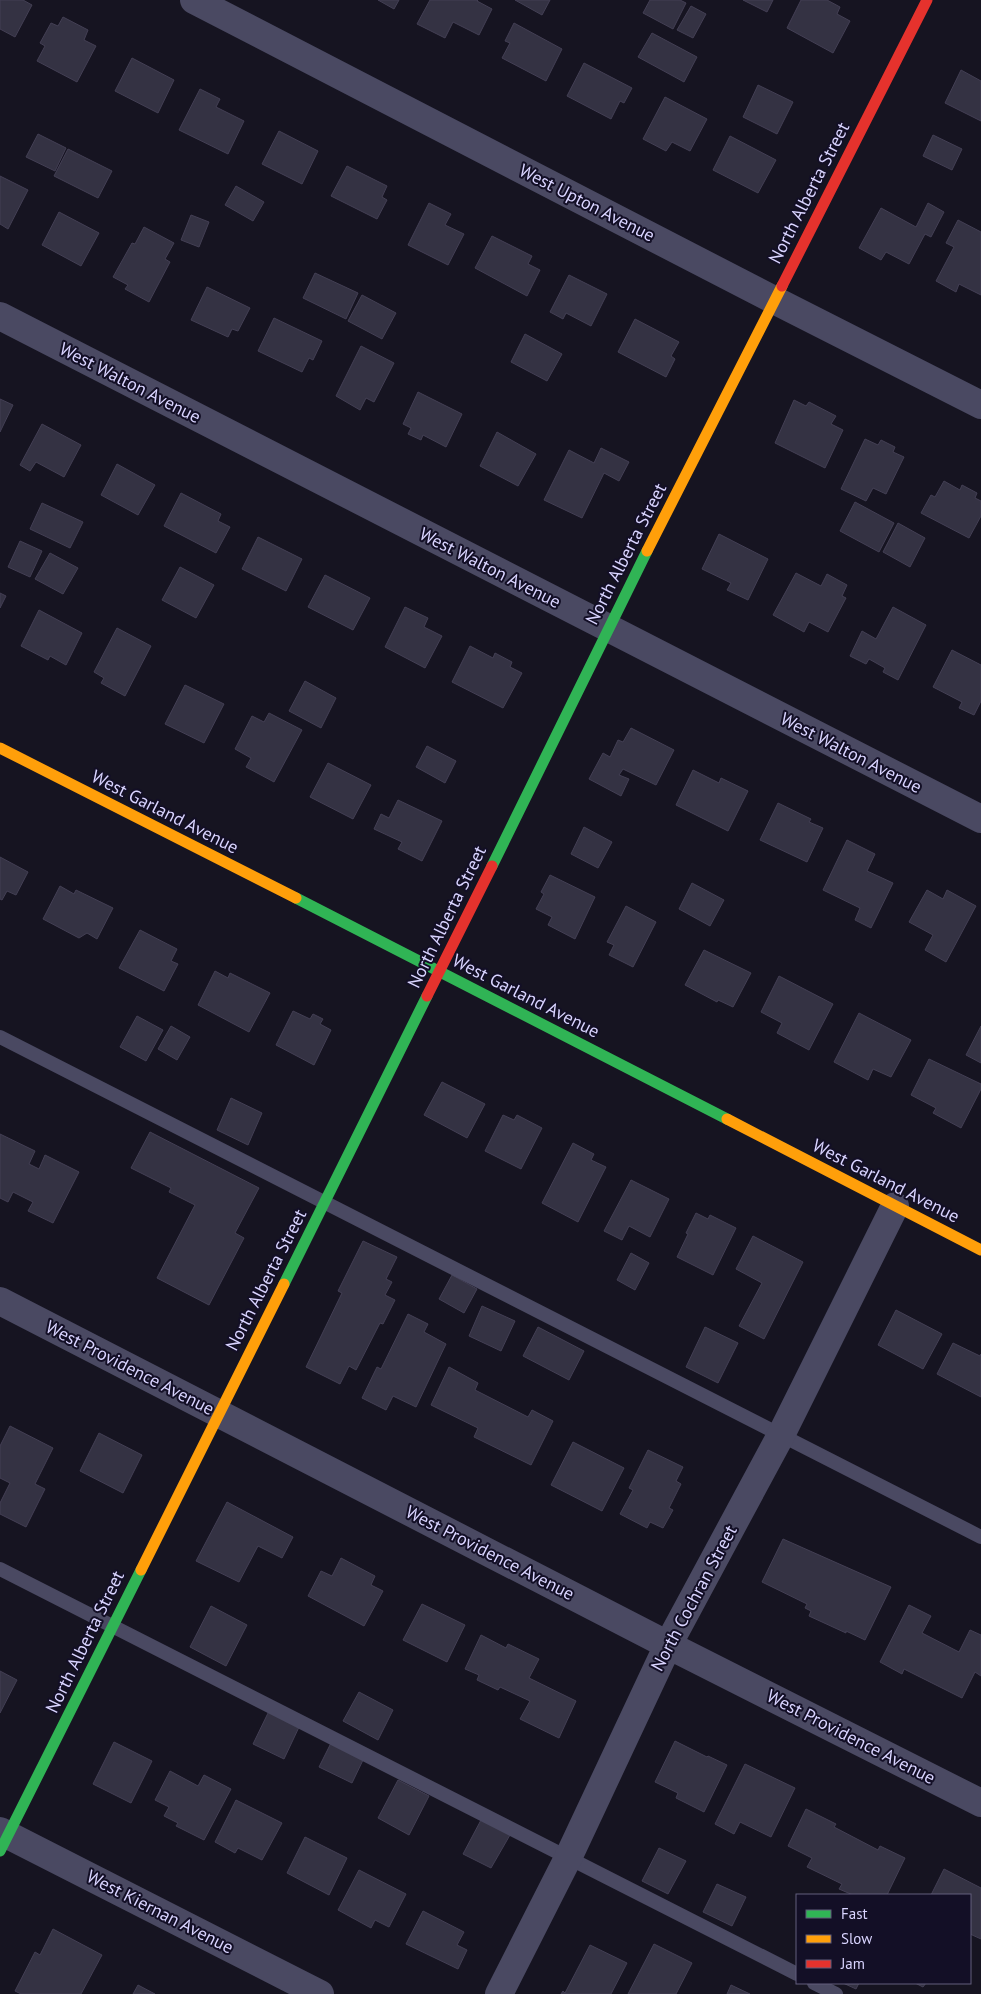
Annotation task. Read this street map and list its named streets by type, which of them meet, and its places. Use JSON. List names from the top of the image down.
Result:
{
  "streets": {
    "main road": ["North Alberta Street", "West Garland Avenue"],
    "street": [
      "West Upton Avenue",
      "West Walton Avenue",
      "West Providence Avenue",
      "North Cochran Street",
      "West Kiernan Avenue"
    ]
  },
  "crossings": [
    ["North Alberta Street", "West Upton Avenue"],
    ["North Alberta Street", "West Walton Avenue"],
    ["North Alberta Street", "West Garland Avenue"],
    ["North Alberta Street", "West Providence Avenue"],
    ["North Alberta Street", "West Kiernan Avenue"],
    ["West Garland Avenue", "North Cochran Street"],
    ["West Providence Avenue", "North Cochran Street"]
  ],
  "legend": ["Fast", "Slow", "Jam"]
}
